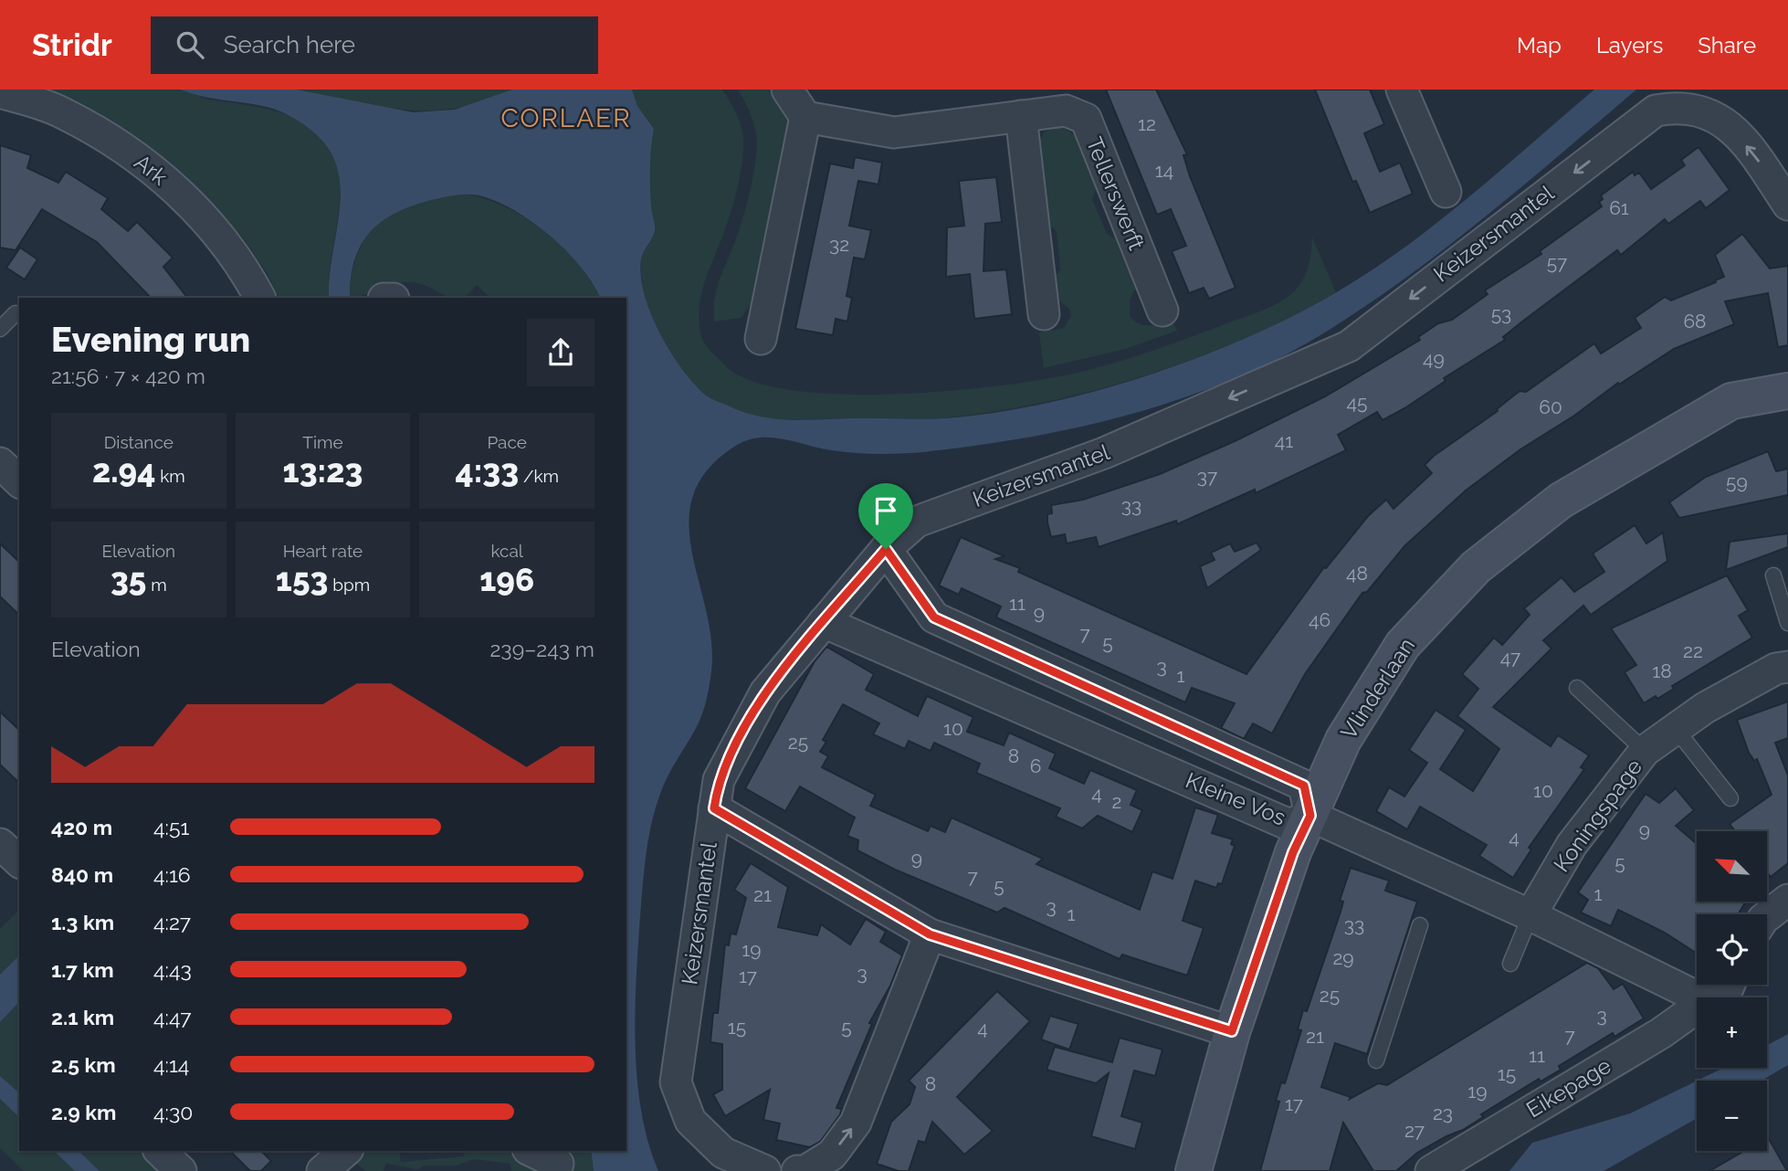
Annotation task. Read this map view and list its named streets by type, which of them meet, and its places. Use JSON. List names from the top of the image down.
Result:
{
  "streets": {
    "street": [
      "Ark",
      "Tellerswerft",
      "Keizersmantel",
      "Vlinderlaan",
      "Kleine Vos",
      "Koningspage",
      "Eikepage"
    ]
  },
  "crossings": [
    ["Keizersmantel", "Kleine Vos"],
    ["Vlinderlaan", "Kleine Vos"]
  ],
  "one_way": ["Keizersmantel"],
  "districts": ["CORLAER"],
  "house_numbers": [
    "12",
    "14",
    "61",
    "32",
    "57",
    "53",
    "68",
    "49",
    "45",
    "60",
    "41",
    "37",
    "59",
    "33",
    "48",
    "11",
    "9",
    "46",
    "7",
    "5",
    "22",
    "47",
    "3",
    "18",
    "1",
    "10",
    "25",
    "8",
    "6",
    "10",
    "4",
    "2",
    "9",
    "4",
    "9",
    "5",
    "7",
    "5",
    "1",
    "21",
    "3",
    "1",
    "33",
    "19",
    "29",
    "3",
    "17",
    "25",
    "3",
    "15",
    "5",
    "4",
    "7",
    "21",
    "11",
    "15",
    "8",
    "19",
    "17",
    "23",
    "27"
  ],
  "north": "top left",
  "page": {
    "header": "Stridr",
    "search": "Search here",
    "nav": ["Map", "Layers", "Share"],
    "heading": ["Evening run", "21:56 · 7 × 420 m"],
    "stats": [
      ["Distance", "2.94 km"],
      ["Time", "13:23"],
      ["Pace", "4:33 /km"],
      ["Elevation", "35 m"],
      ["Heart rate", "153 bpm"],
      ["kcal", "196"]
    ],
    "chart": ["Elevation", "239–243 m"],
    "list": [
      {
        "name": "420 m",
        "note": "4:51"
      },
      {
        "name": "840 m",
        "note": "4:16"
      },
      {
        "name": "1.3 km",
        "note": "4:27"
      },
      {
        "name": "1.7 km",
        "note": "4:43"
      },
      {
        "name": "2.1 km",
        "note": "4:47"
      },
      {
        "name": "2.5 km",
        "note": "4:14"
      },
      {
        "name": "2.9 km",
        "note": "4:30"
      }
    ],
    "map_buttons": ["+", "−"]
  }
}
